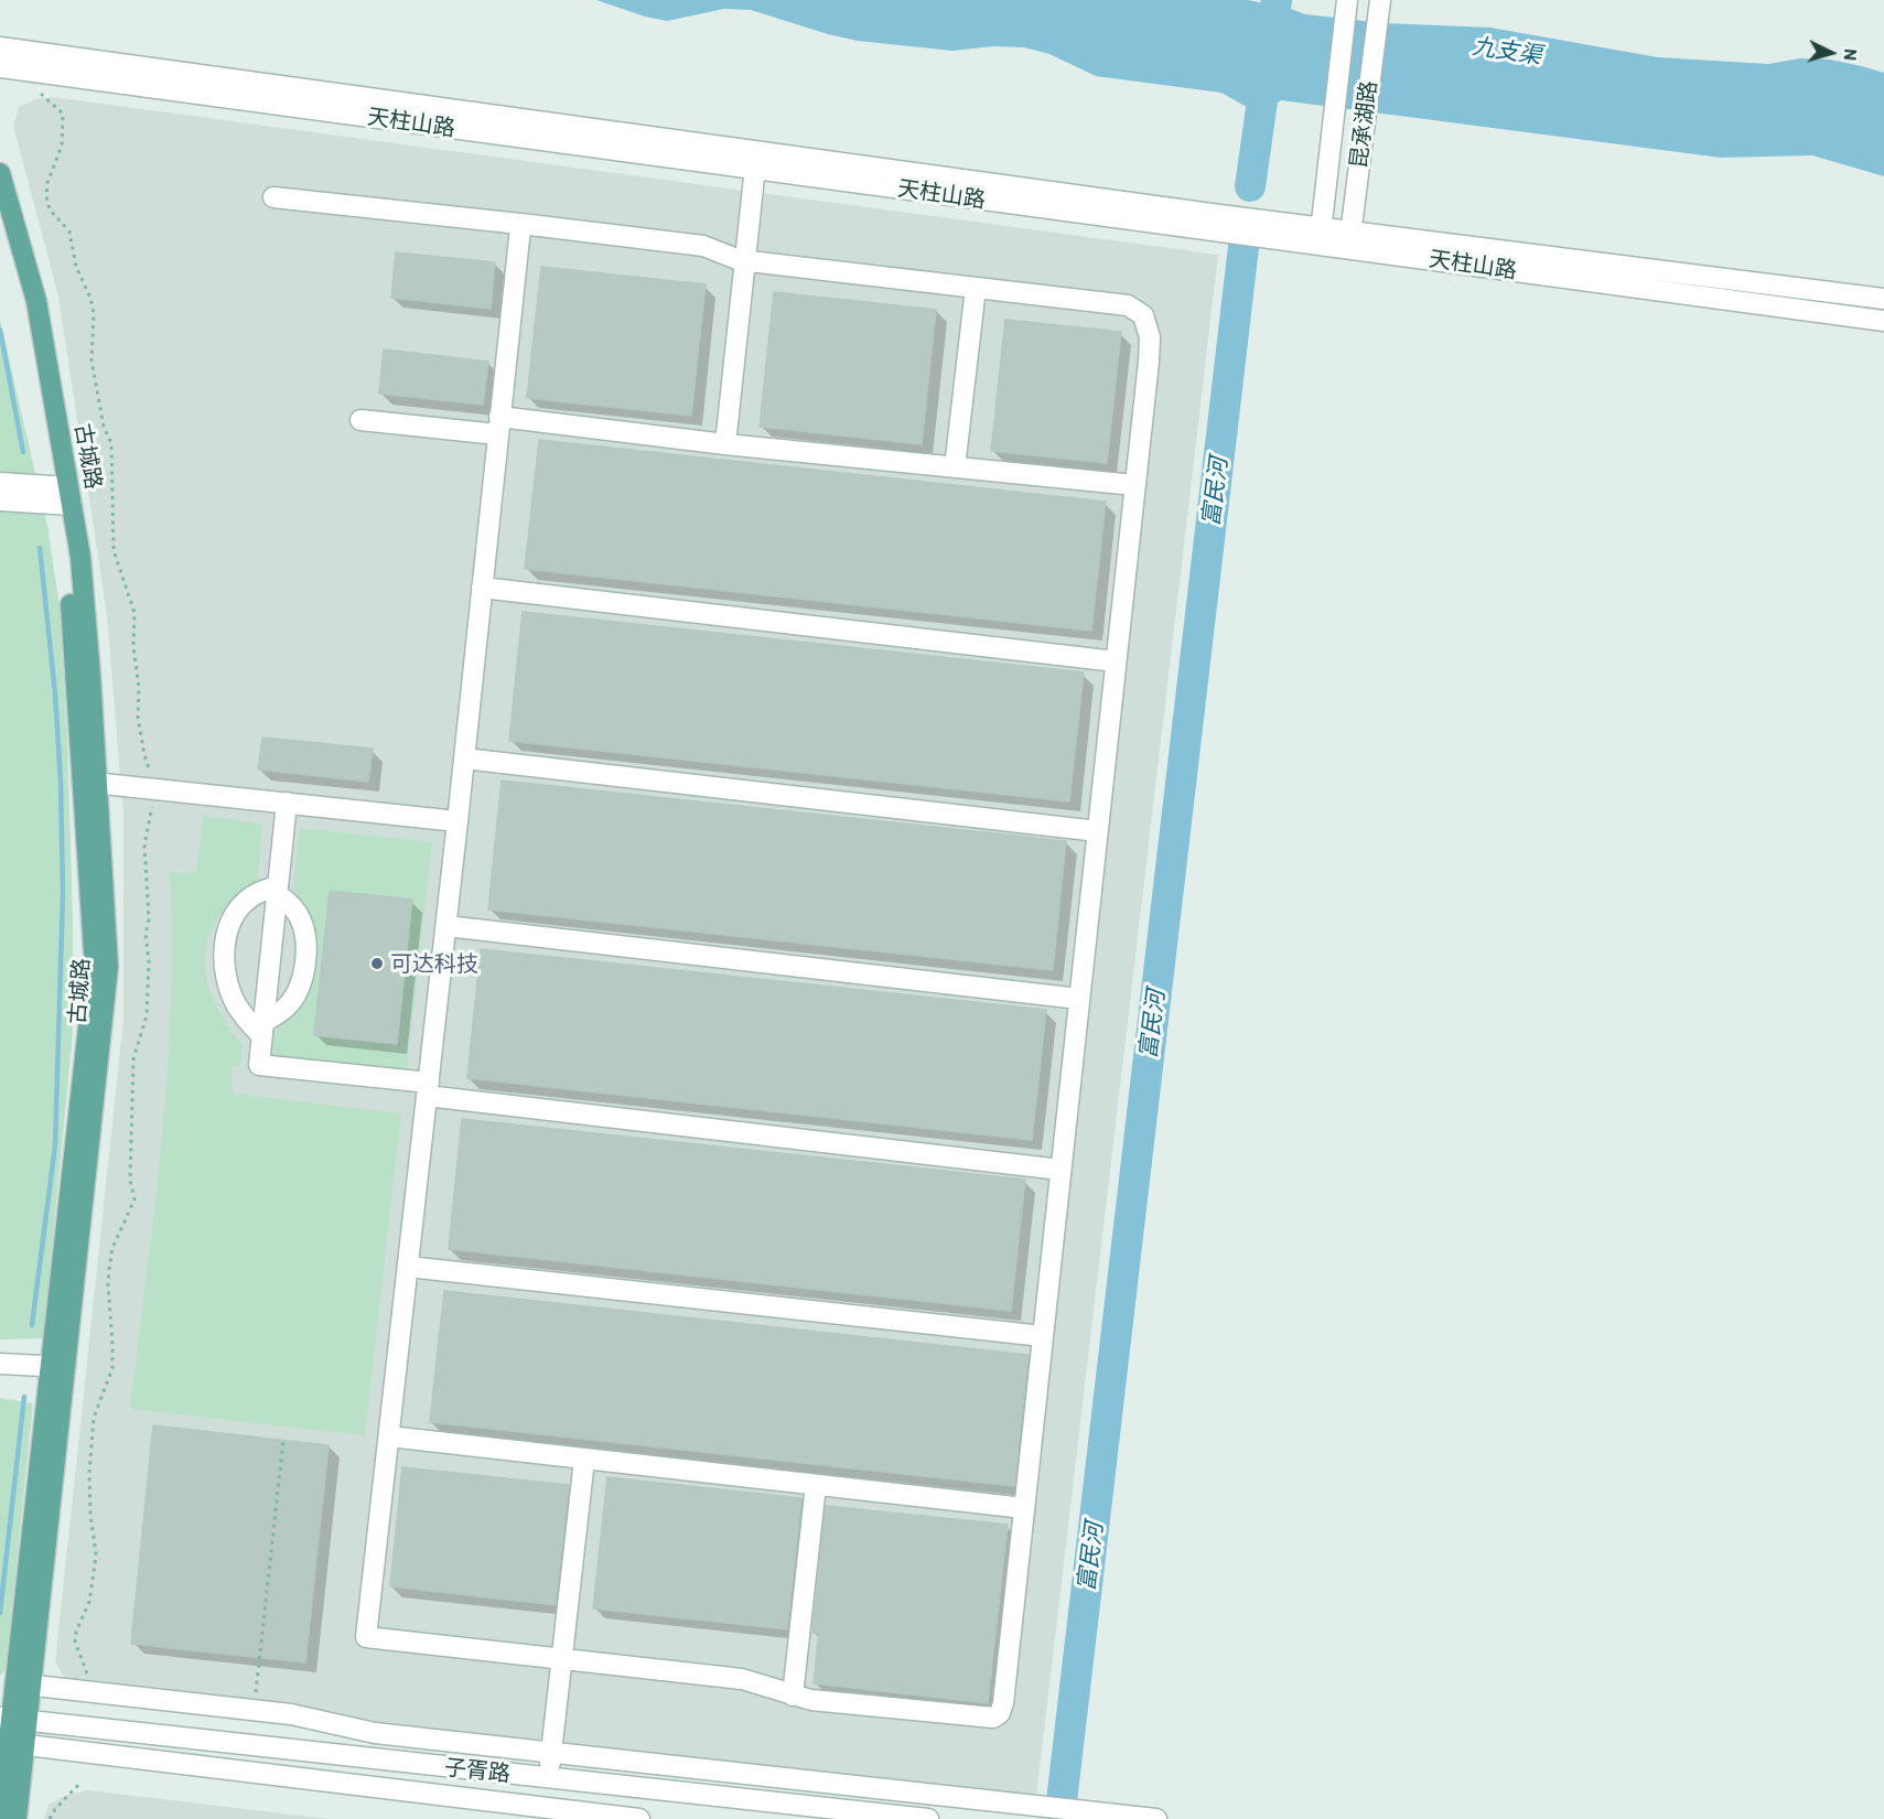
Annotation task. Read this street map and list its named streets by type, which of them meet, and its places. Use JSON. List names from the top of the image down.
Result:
{
  "streets": {
    "main road": ["古城路"],
    "street": ["天柱山路", "昆承湖路", "子胥路"]
  },
  "crossings": [
    ["天柱山路", "昆承湖路"],
    ["古城路", "子胥路"]
  ],
  "water": ["九支渠", "富民河"],
  "places": ["可达科技"],
  "north": "right"
}
